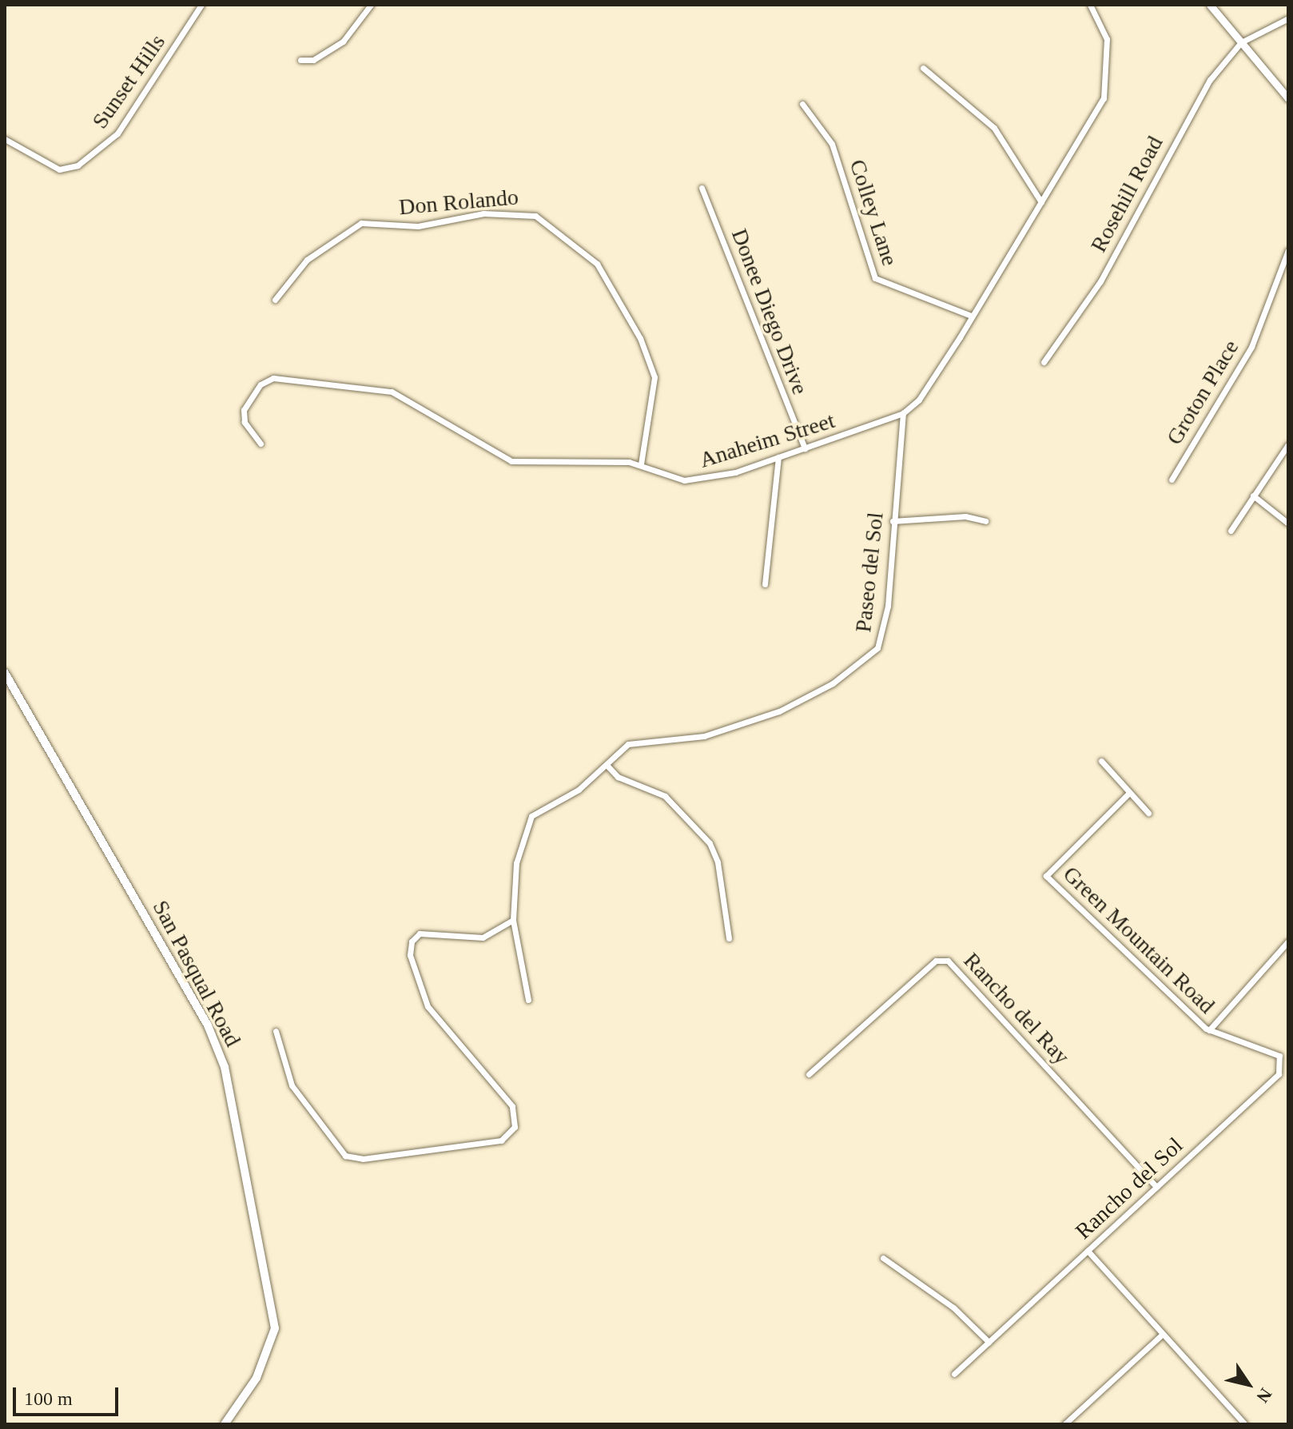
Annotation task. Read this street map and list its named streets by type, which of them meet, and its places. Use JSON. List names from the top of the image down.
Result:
{
  "streets": {
    "main road": ["San Pasqual Road"],
    "street": [
      "Sunset Hills",
      "Rosehill Road",
      "Don Rolando",
      "Colley Lane",
      "Donee Diego Drive",
      "Groton Place",
      "Anaheim Street",
      "Paseo del Sol",
      "Green Mountain Road",
      "Rancho del Ray",
      "Rancho del Sol"
    ]
  },
  "crossings": [
    ["Don Rolando", "Anaheim Street"],
    ["Colley Lane", "Anaheim Street"],
    ["Donee Diego Drive", "Anaheim Street"],
    ["Anaheim Street", "Paseo del Sol"],
    ["Green Mountain Road", "Rancho del Sol"],
    ["Rancho del Ray", "Rancho del Sol"]
  ],
  "scale_bar": "100 m",
  "north": "bottom right"
}
